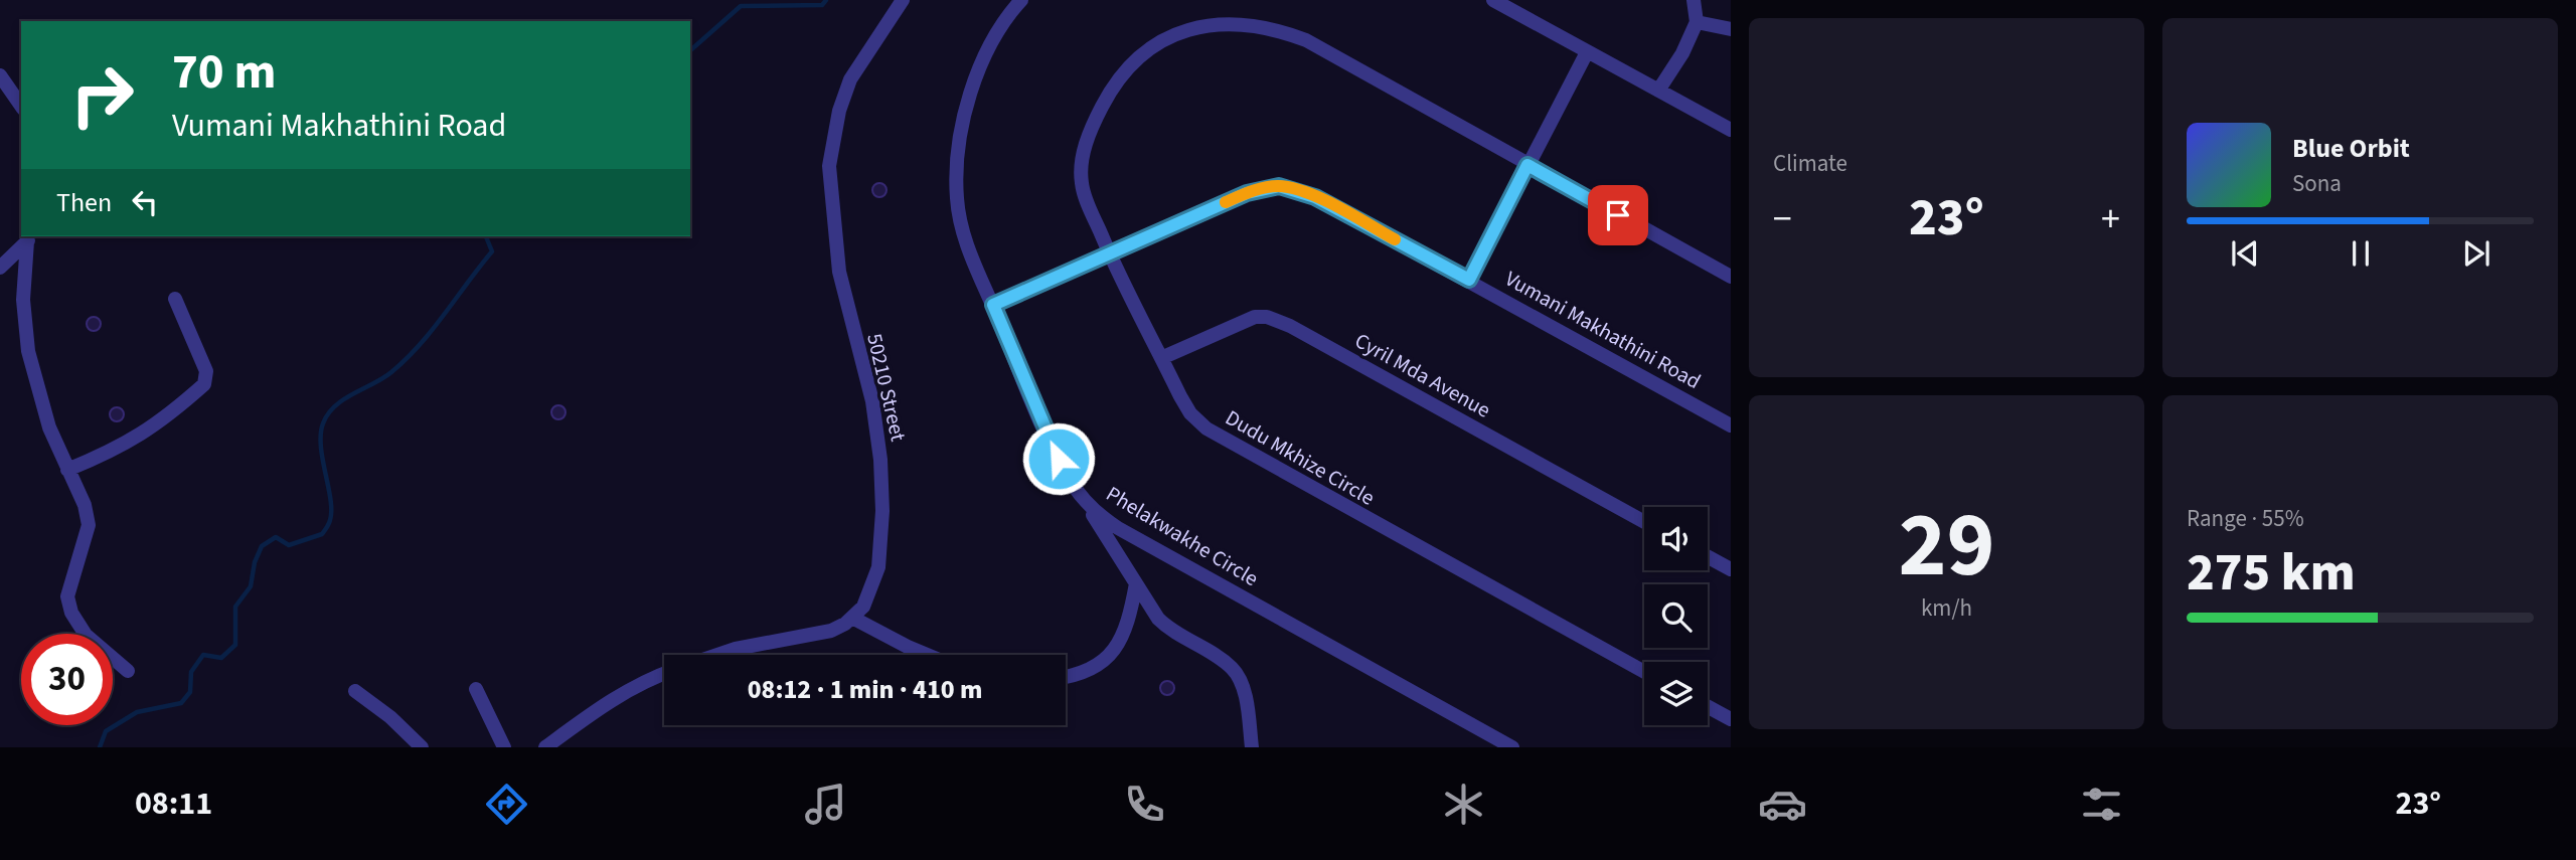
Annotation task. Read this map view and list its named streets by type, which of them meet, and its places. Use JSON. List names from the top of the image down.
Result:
{
  "streets": {
    "street": [
      "Vumani Makhathini Road",
      "Cyril Mda Avenue",
      "50210 Street",
      "Dudu Mkhize Circle",
      "Phelakwakhe Circle"
    ]
  },
  "crossings": [
    ["Vumani Makhathini Road", "Dudu Mkhize Circle"],
    ["Vumani Makhathini Road", "Phelakwakhe Circle"],
    ["Cyril Mda Avenue", "Dudu Mkhize Circle"]
  ],
  "page": {
    "tile": [
      "Climate",
      ["29", "km/h"],
      ["Range · 55%", "275 km"]
    ],
    "turn": ["70 m", "Vumani Makhathini Road"],
    "song": ["Blue Orbit", "Sona"],
    "then": "Then",
    "heat": ["−", "23°", "+"],
    "limit": "30",
    "trip": "08:12 · 1 min · 410 m",
    "tabs": ["08:11", "23°"]
  }
}
